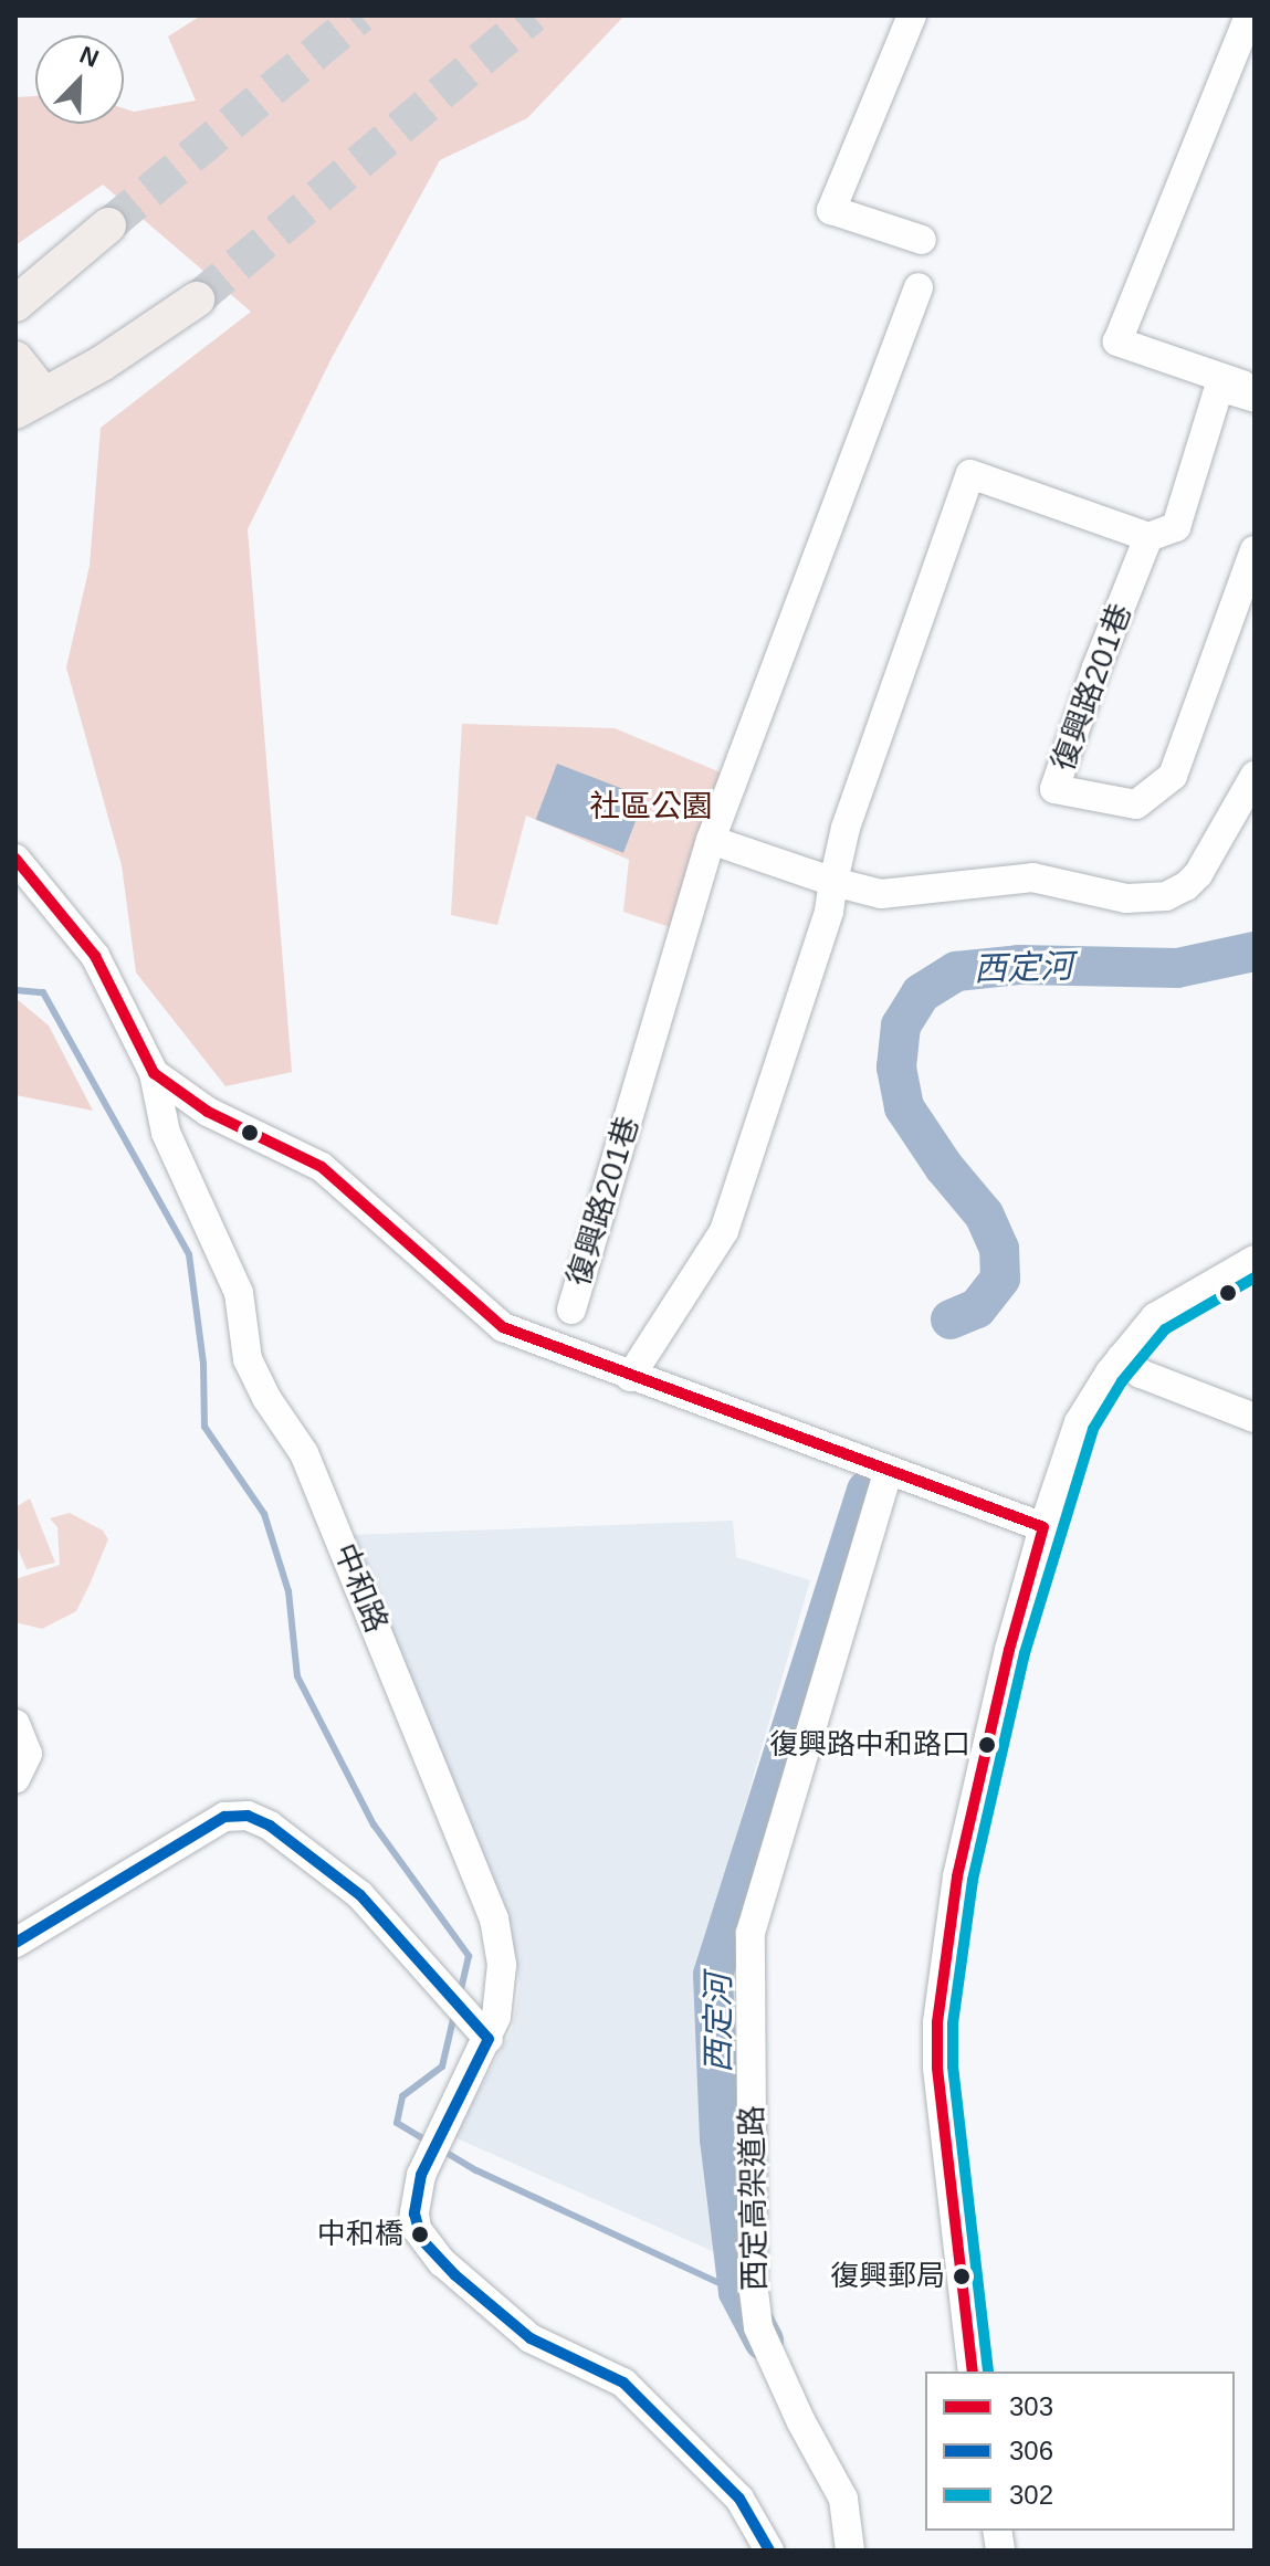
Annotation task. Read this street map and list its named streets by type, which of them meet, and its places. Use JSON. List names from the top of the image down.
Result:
{
  "streets": {
    "street": ["復興路201巷", "中和路", "西定高架道路"]
  },
  "crossings": [
    ["中和路", "西定高架道路"]
  ],
  "water": ["西定河"],
  "parks": ["社區公園"],
  "places": ["復興路中和路口", "中和橋", "復興郵局"],
  "lines": ["transit line 303", "transit line 302", "transit line 306"],
  "legend": ["303", "306", "302"],
  "north": "top right"
}
